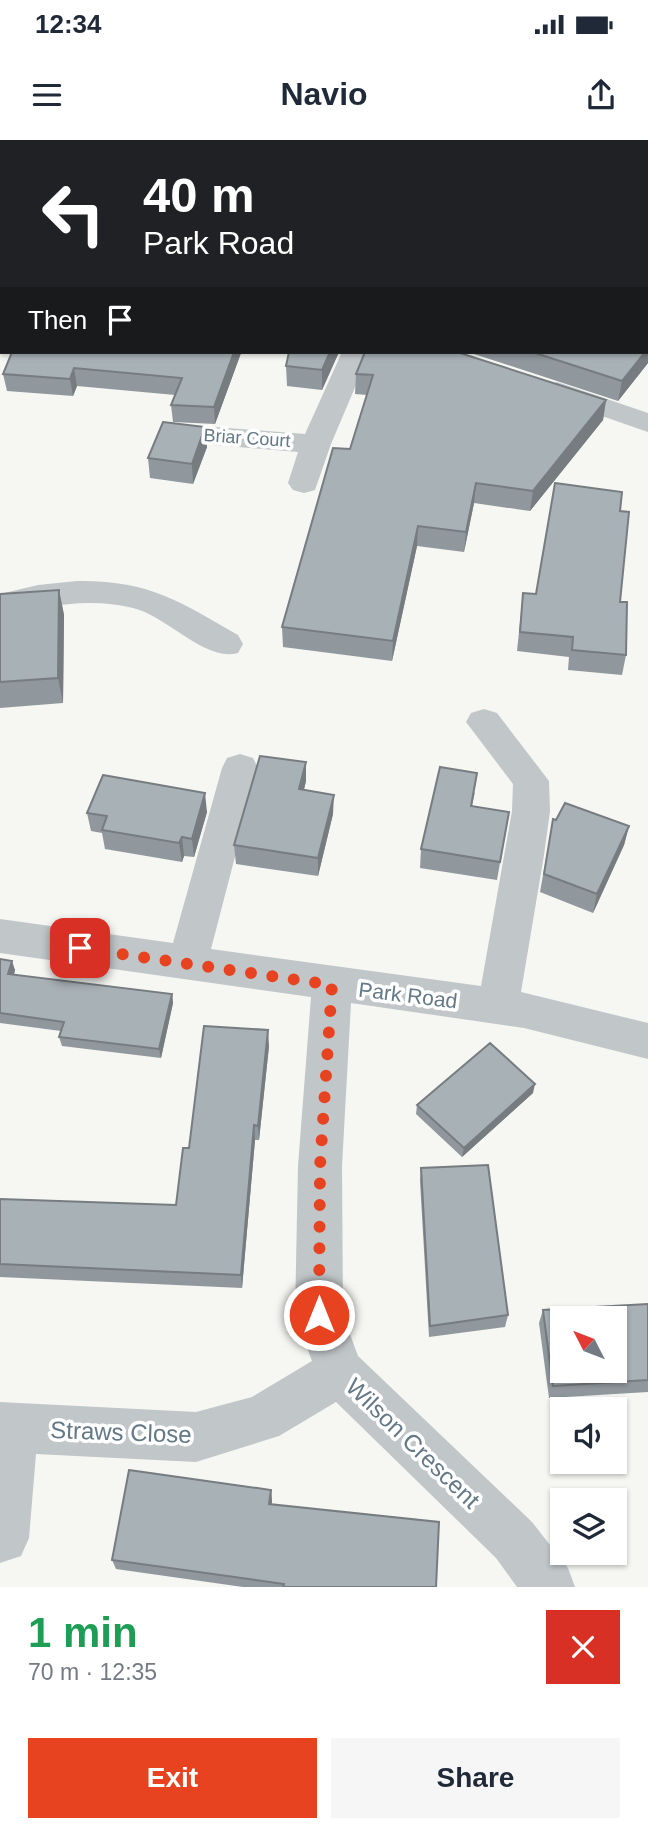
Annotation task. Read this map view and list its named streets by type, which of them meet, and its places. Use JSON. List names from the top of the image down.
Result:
{
  "streets": {
    "street": [
      "Briar Court",
      "Park Road",
      "Straws Close",
      "Wilson Crescent"
    ]
  },
  "crossings": [
    ["Park Road", "Wilson Crescent"],
    ["Straws Close", "Wilson Crescent"]
  ],
  "north": "top left",
  "page": {
    "status": "12:34",
    "header": "Navio",
    "turn": ["40 m", "Park Road"],
    "then": "Then",
    "heading": ["1 min", "70 m · 12:35"],
    "buttons": ["Exit", "Share"]
  }
}
